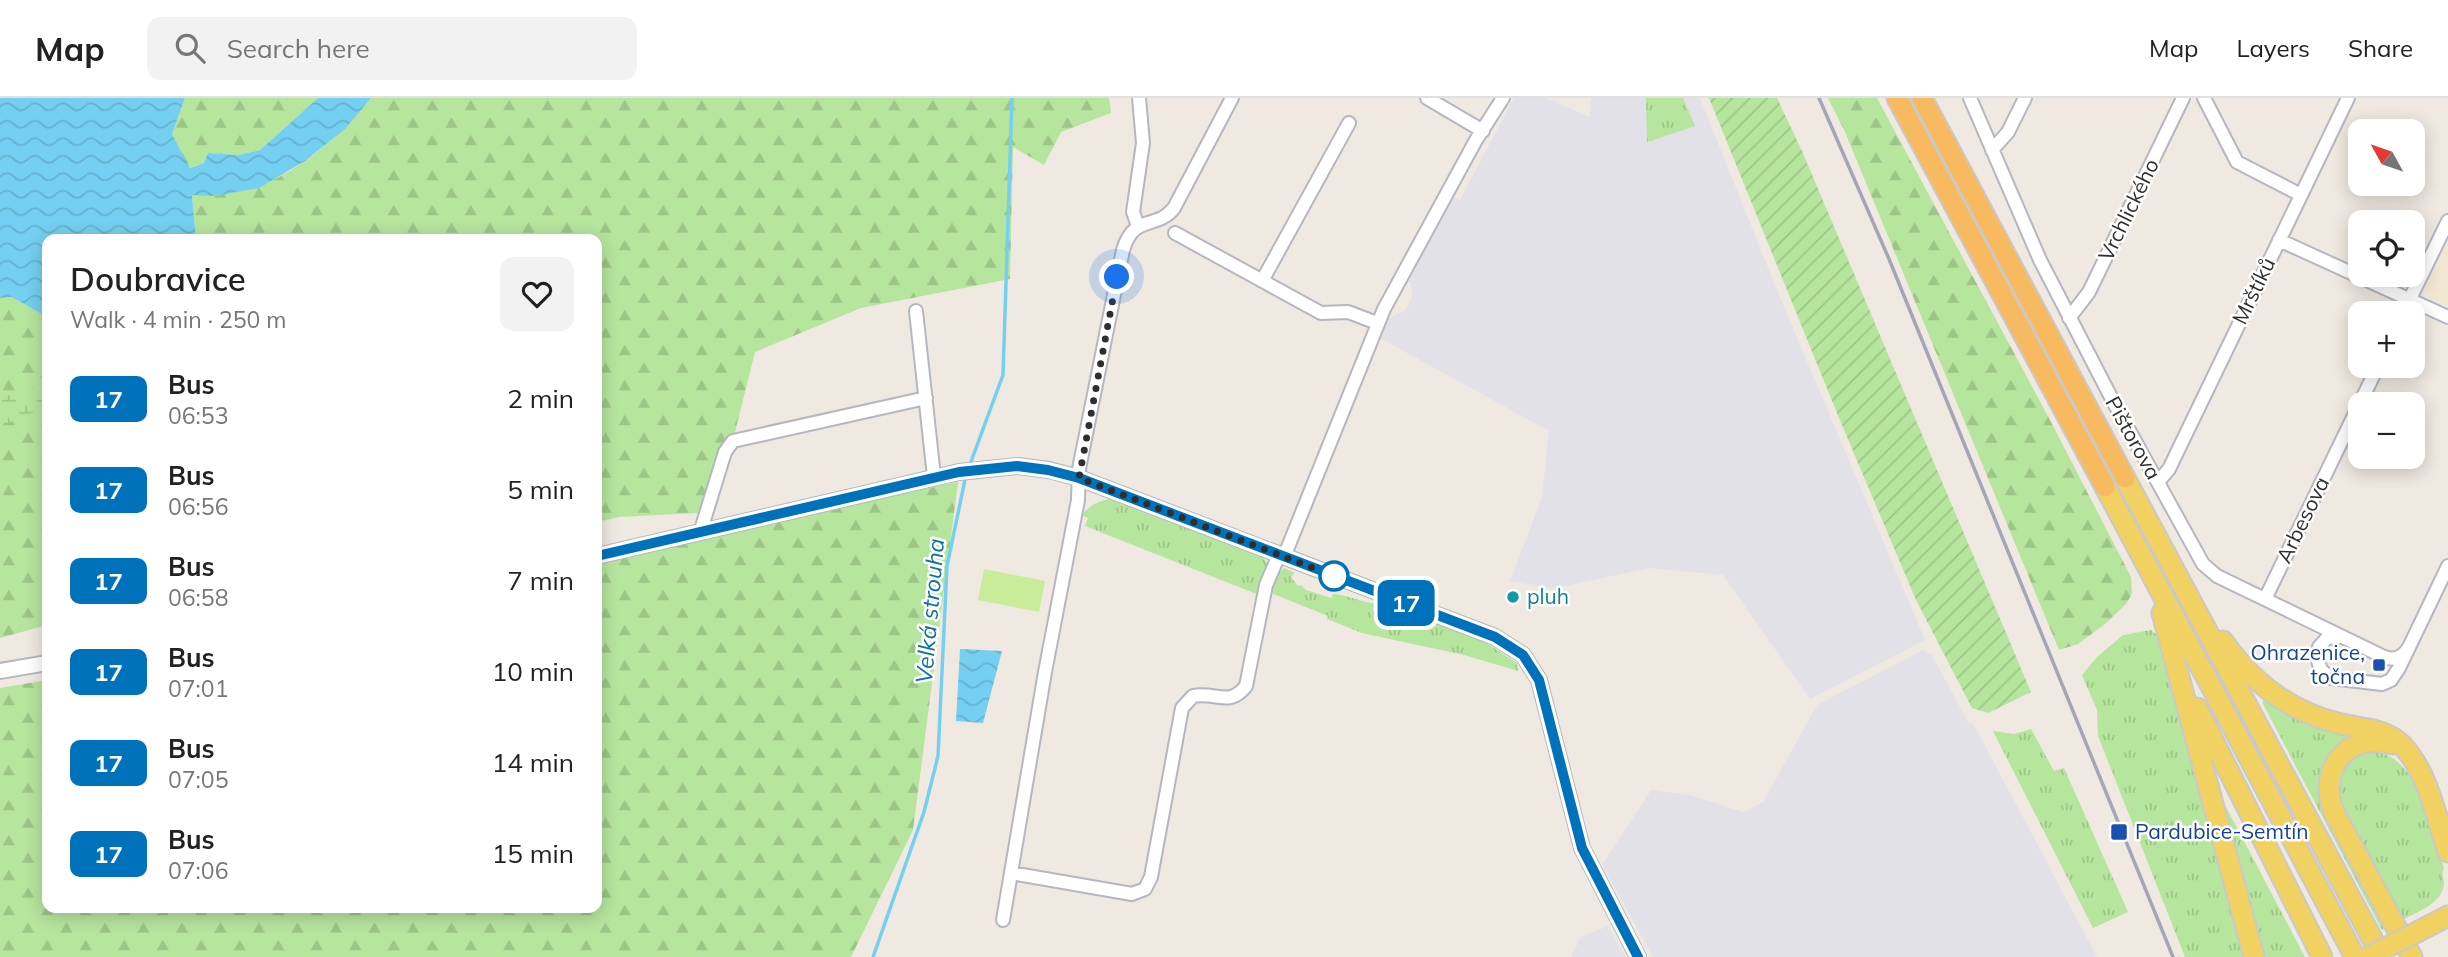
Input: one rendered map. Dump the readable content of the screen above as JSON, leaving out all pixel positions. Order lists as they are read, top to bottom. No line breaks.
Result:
{"streets":{"street":["Vrchlického","Mrštíků","Pištorova","Arbesova"]},"crossings":[["Vrchlického","Pištorova"],["Mrštíků","Pištorova"],["Pištorova","Arbesova"]],"water":["Velká strouha"],"places":{"other":["pluh"],"transit":["Ohrazenice, točna","Pardubice-Semtín"]},"lines":["bus line 17"],"north":"top left","page":{"header":"Map","search":"Search here","nav":["Map","Layers","Share"],"on_map":"17","map_buttons":["+","−"],"heading":["Doubravice","Walk · 4 min · 250 m"],"list":[{"mark":"17","name":"Bus","note":"06:53","value":"2 min"},{"mark":"17","name":"Bus","note":"06:56","value":"5 min"},{"mark":"17","name":"Bus","note":"06:58","value":"7 min"},{"mark":"17","name":"Bus","note":"07:01","value":"10 min"},{"mark":"17","name":"Bus","note":"07:05","value":"14 min"},{"mark":"17","name":"Bus","note":"07:06","value":"15 min"}]}}
